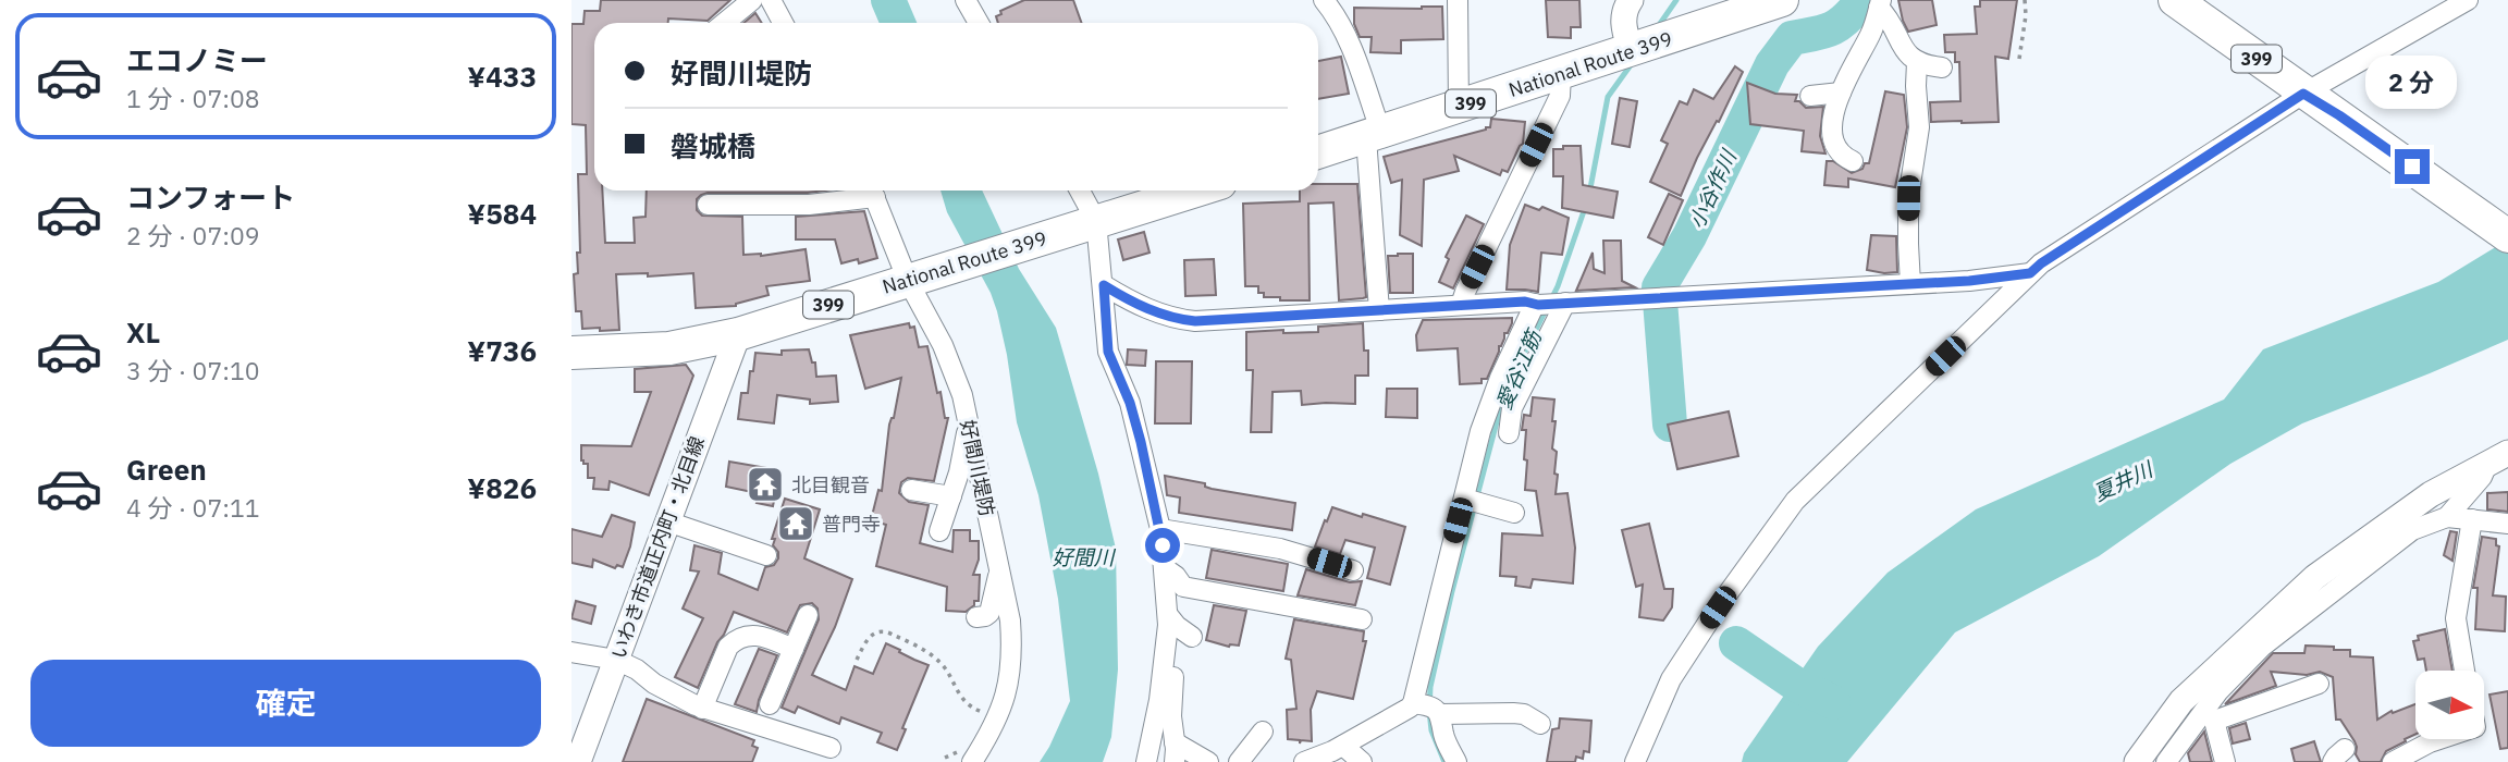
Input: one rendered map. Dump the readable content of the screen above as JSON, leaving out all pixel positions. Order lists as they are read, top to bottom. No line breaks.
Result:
{"streets":{"highway":["399","National Route 399"],"street":["好間川堤防","いわき市道正内町・北目線"]},"crossings":[["National Route 399","好間川堤防"],["National Route 399","いわき市道正内町・北目線"]],"water":["小谷作川","愛谷江筋","夏井川","好間川"],"places":{"temple":["北目観音","普門寺"]},"north":"right","page":{"list":[{"name":"エコノミー","note":"1 分 · 07:08","value":"¥433"},{"name":"コンフォート","note":"2 分 · 07:09","value":"¥584"},{"name":"XL","note":"3 分 · 07:10","value":"¥736"},{"name":"Green","note":"4 分 · 07:11","value":"¥826"}],"banner":["好間川堤防","磐城橋"],"bubble":"2 分","buttons":"確定"}}
